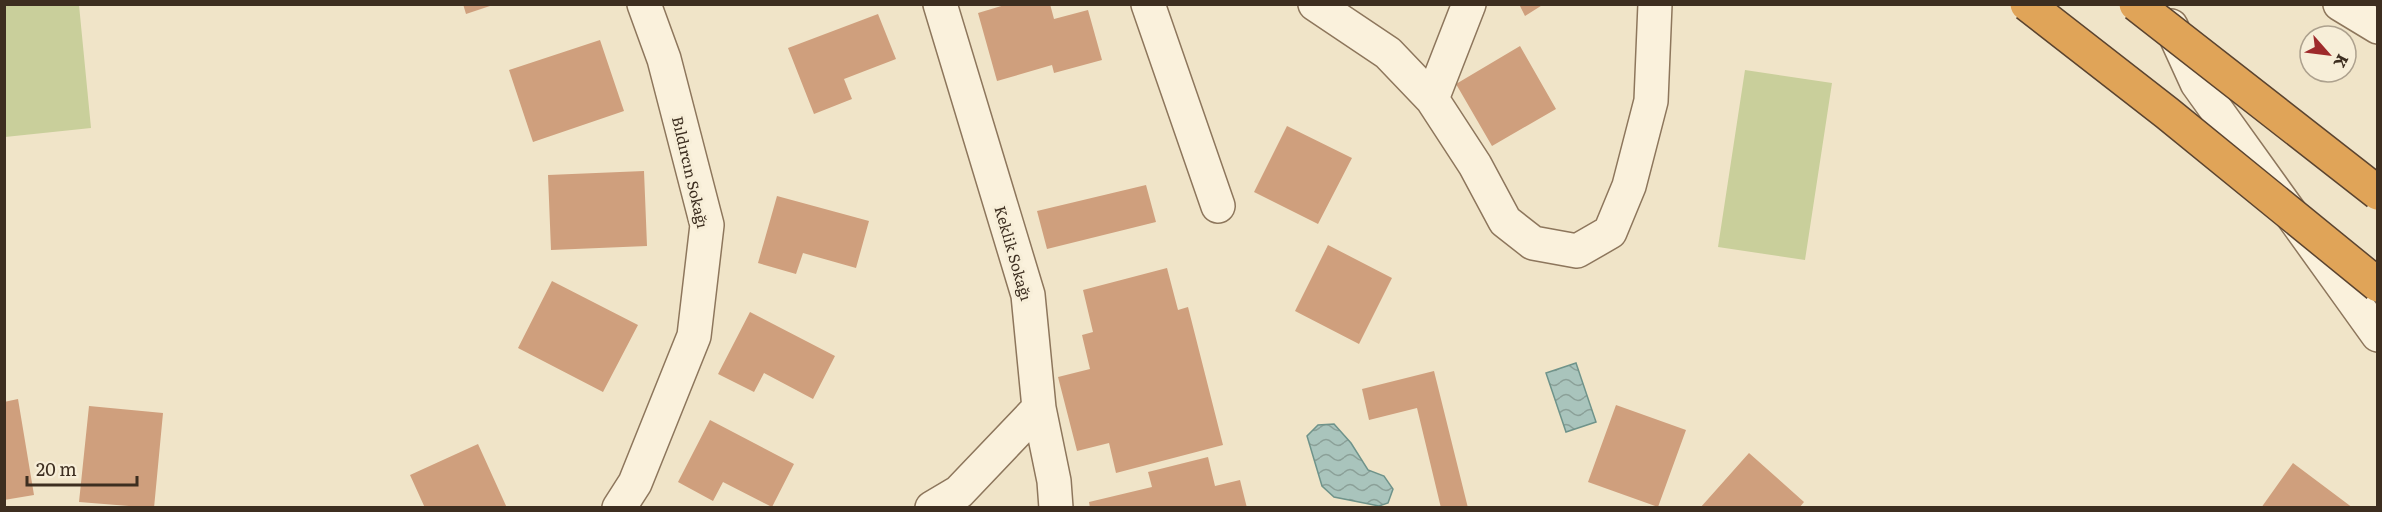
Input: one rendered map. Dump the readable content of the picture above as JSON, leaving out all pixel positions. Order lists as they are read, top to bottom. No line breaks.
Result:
{"streets":{"street":["Bıldırcın Sokağı","Keklik Sokağı"]},"scale_bar":"20 m","north":"bottom right"}
